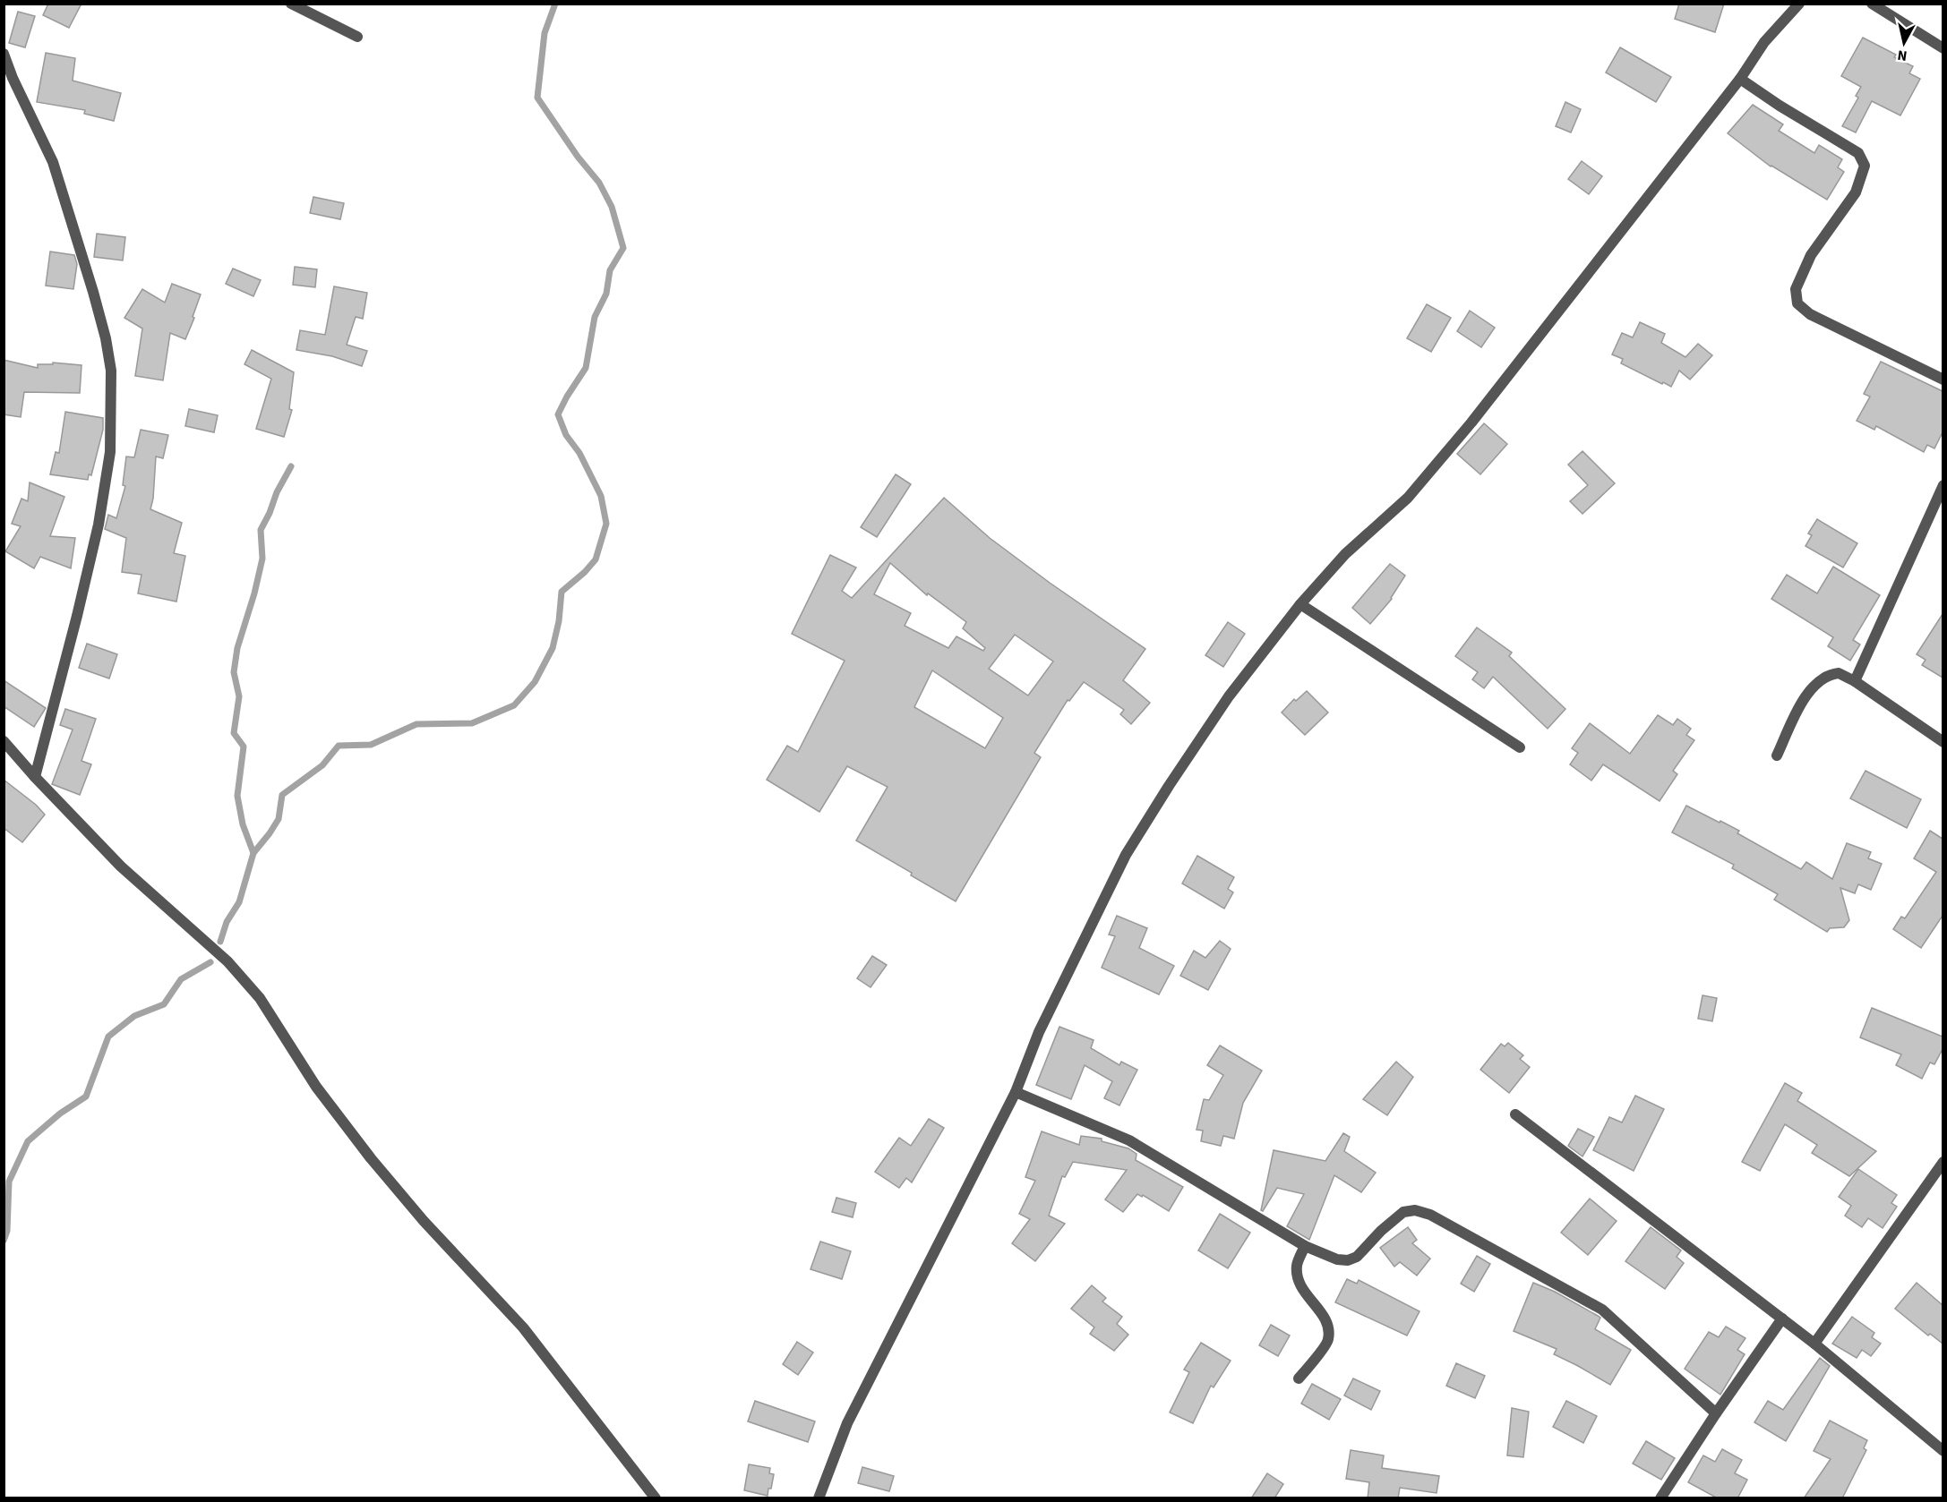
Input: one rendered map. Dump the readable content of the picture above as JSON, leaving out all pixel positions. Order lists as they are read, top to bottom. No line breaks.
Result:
{"north":"bottom"}
